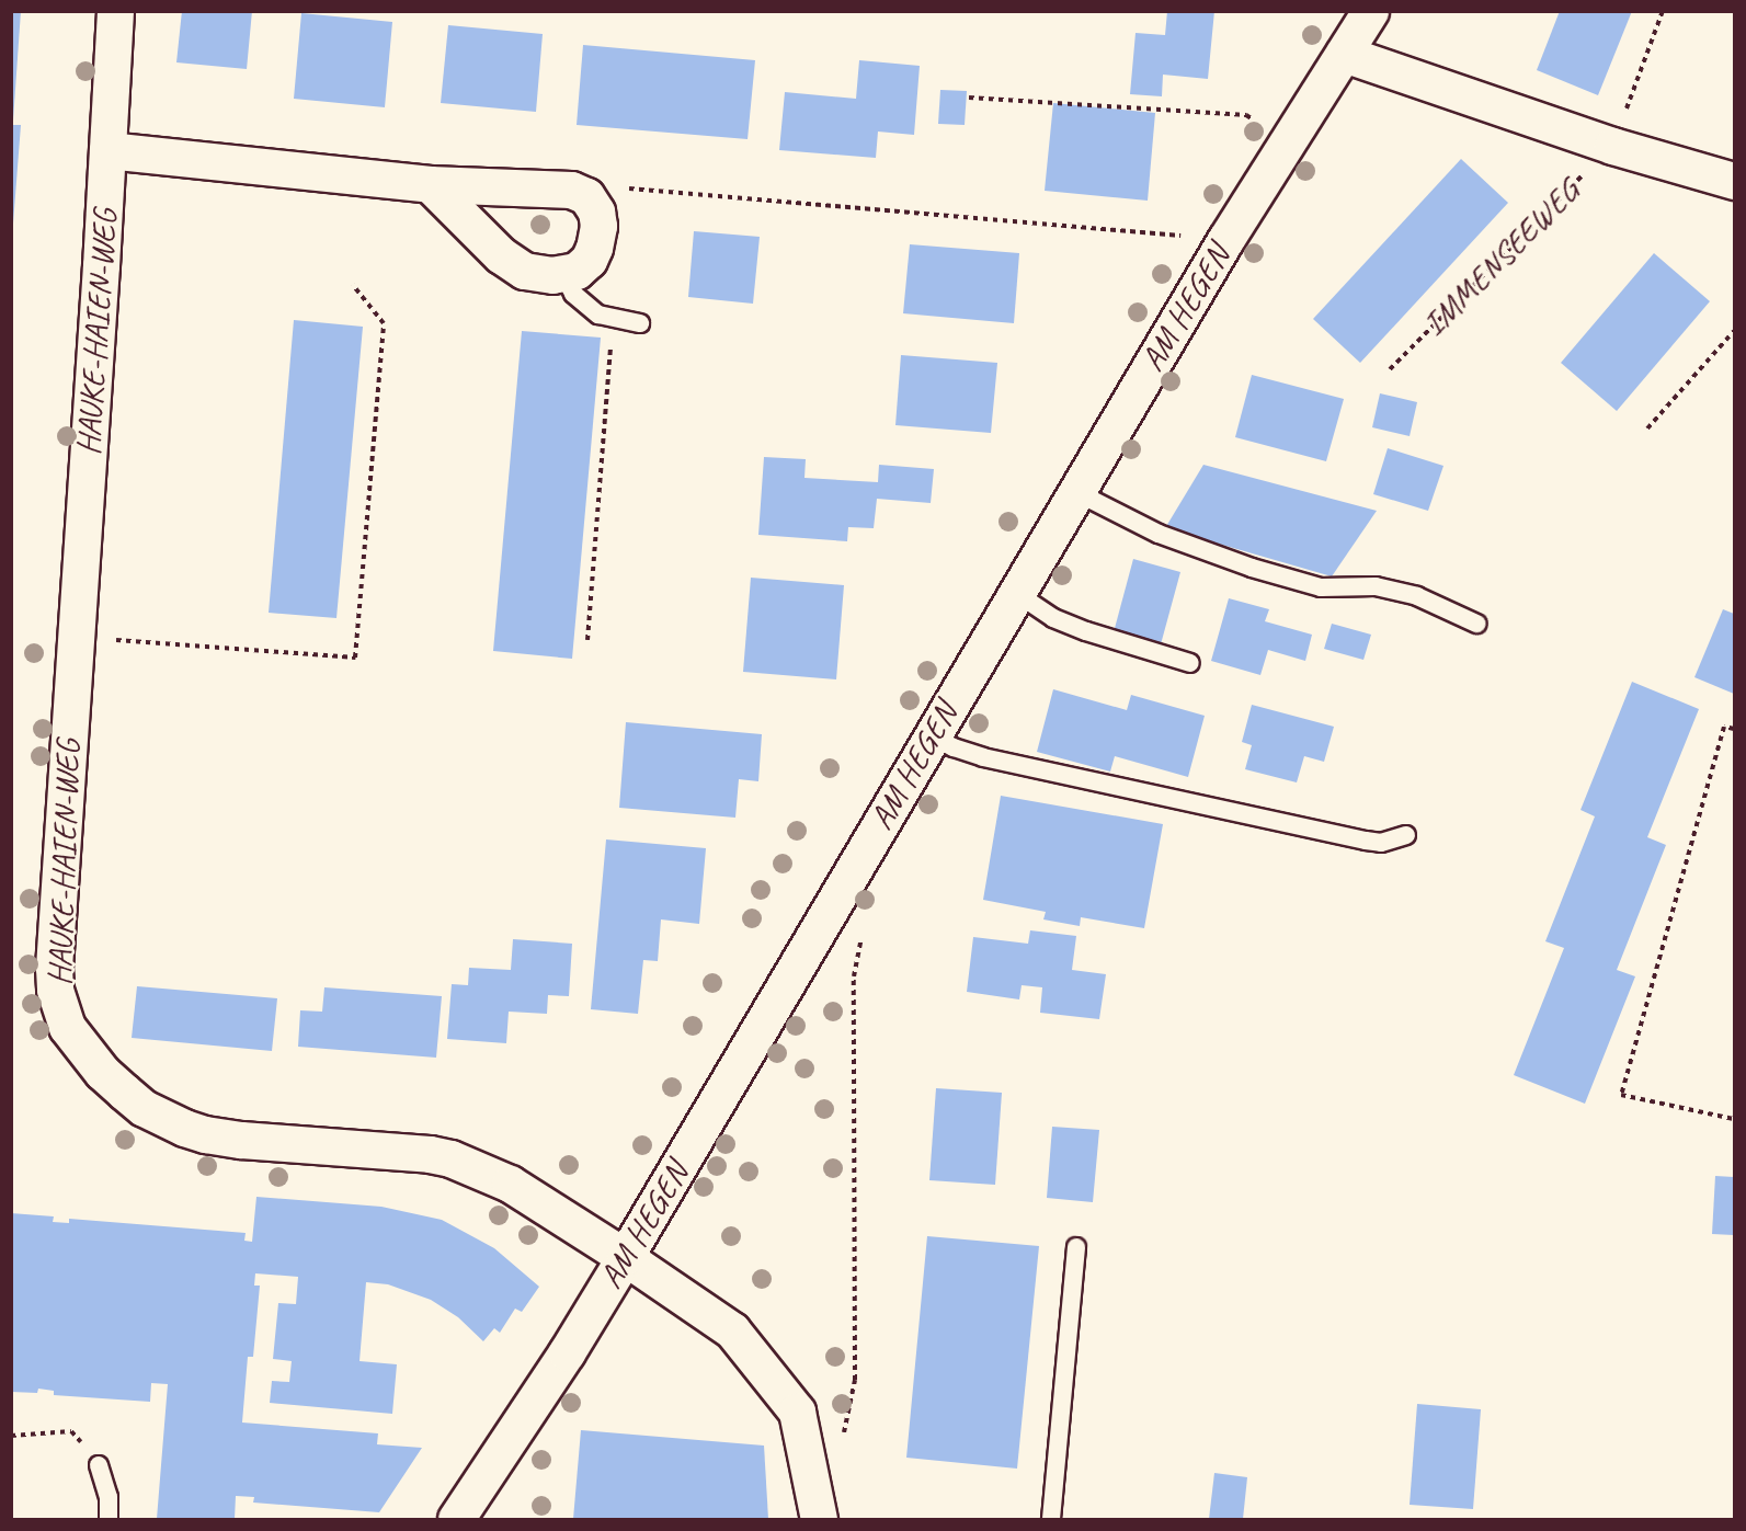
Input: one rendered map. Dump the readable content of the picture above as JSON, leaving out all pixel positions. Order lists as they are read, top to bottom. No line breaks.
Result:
{"streets":{"street":["IMMENSEEWEG","AM HEGEN","HAUKE-HAIEN-WEG"]},"crossings":[["IMMENSEEWEG","AM HEGEN"],["AM HEGEN","HAUKE-HAIEN-WEG"]]}
